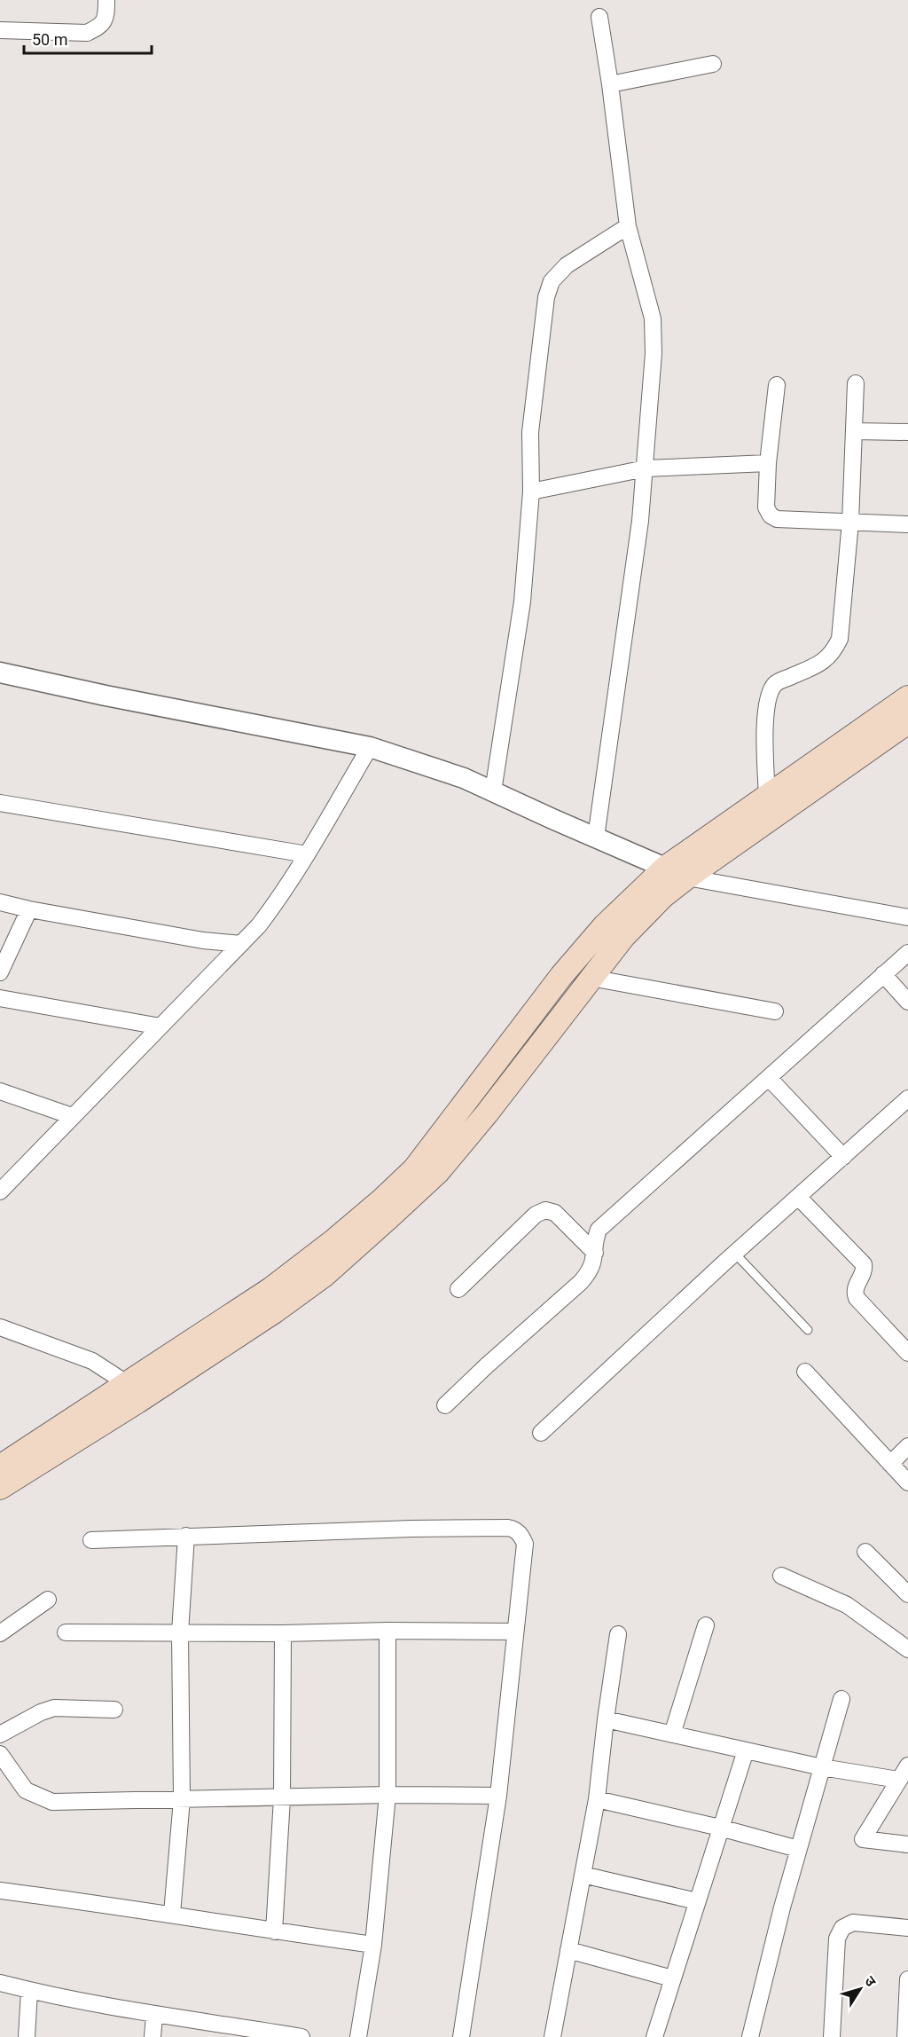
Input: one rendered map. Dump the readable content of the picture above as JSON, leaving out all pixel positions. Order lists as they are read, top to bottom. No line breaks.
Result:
{"scale_bar":"50 m","north":"top right"}
